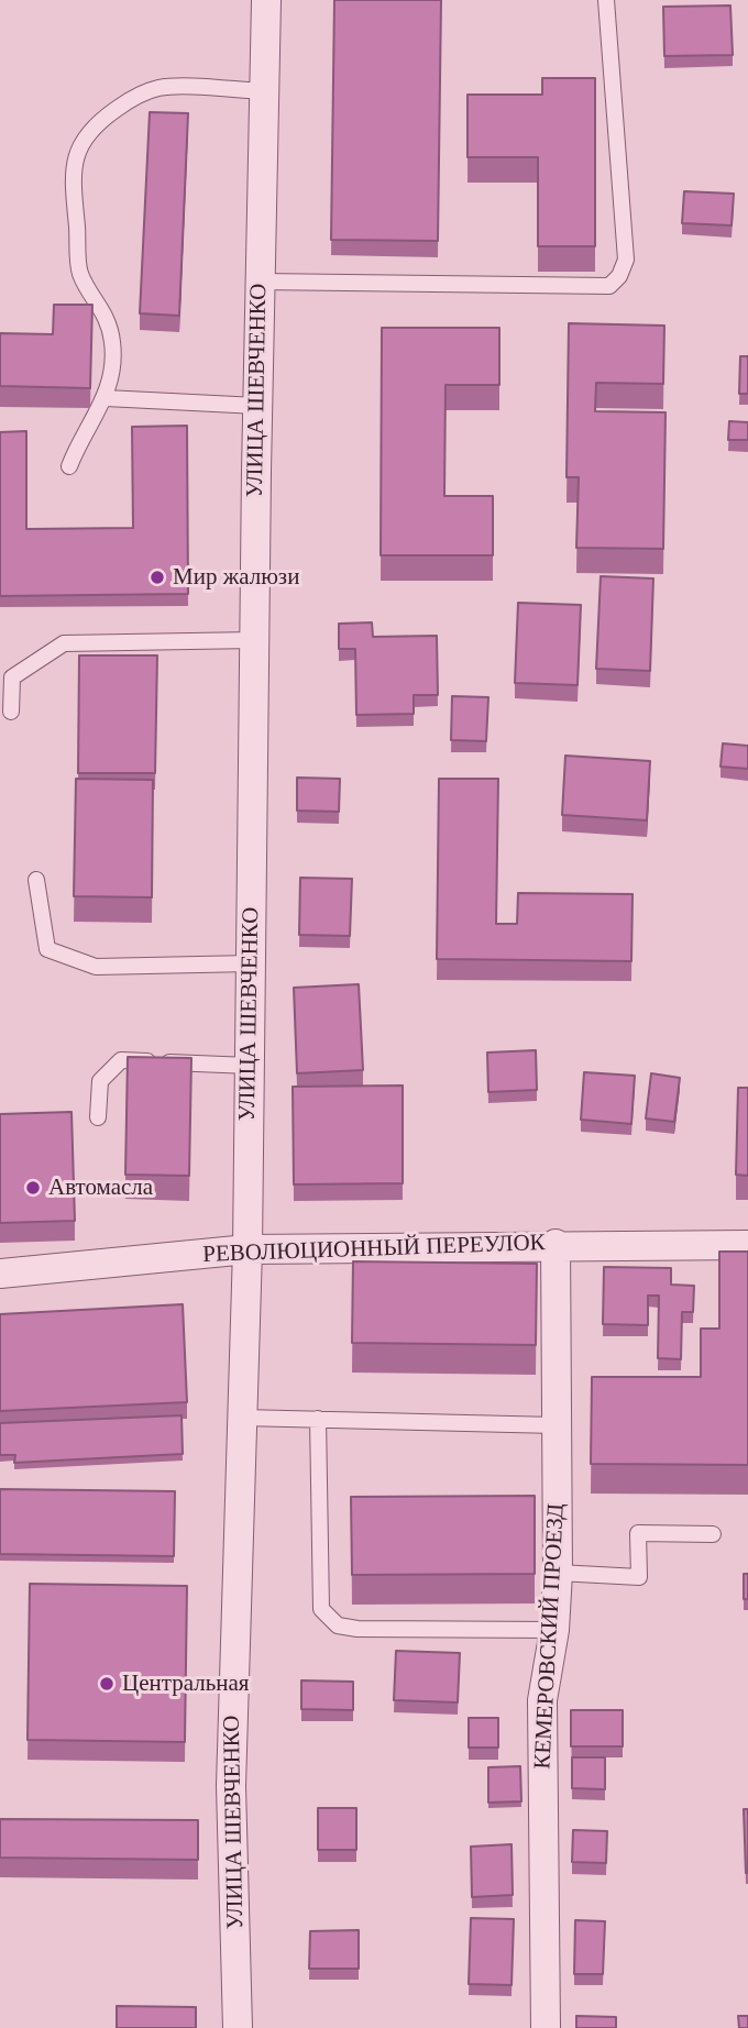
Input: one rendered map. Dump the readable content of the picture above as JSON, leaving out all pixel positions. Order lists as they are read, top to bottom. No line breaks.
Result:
{"streets":{"street":["УЛИЦА ШЕВЧЕНКО","РЕВОЛЮЦИОННЫЙ ПЕРЕУЛОК","КЕМЕРОВСКИЙ ПРОЕЗД"]},"crossings":[["УЛИЦА ШЕВЧЕНКО","РЕВОЛЮЦИОННЫЙ ПЕРЕУЛОК"],["РЕВОЛЮЦИОННЫЙ ПЕРЕУЛОК","КЕМЕРОВСКИЙ ПРОЕЗД"]],"places":["Мир жалюзи","Автомасла","Центральная"]}
